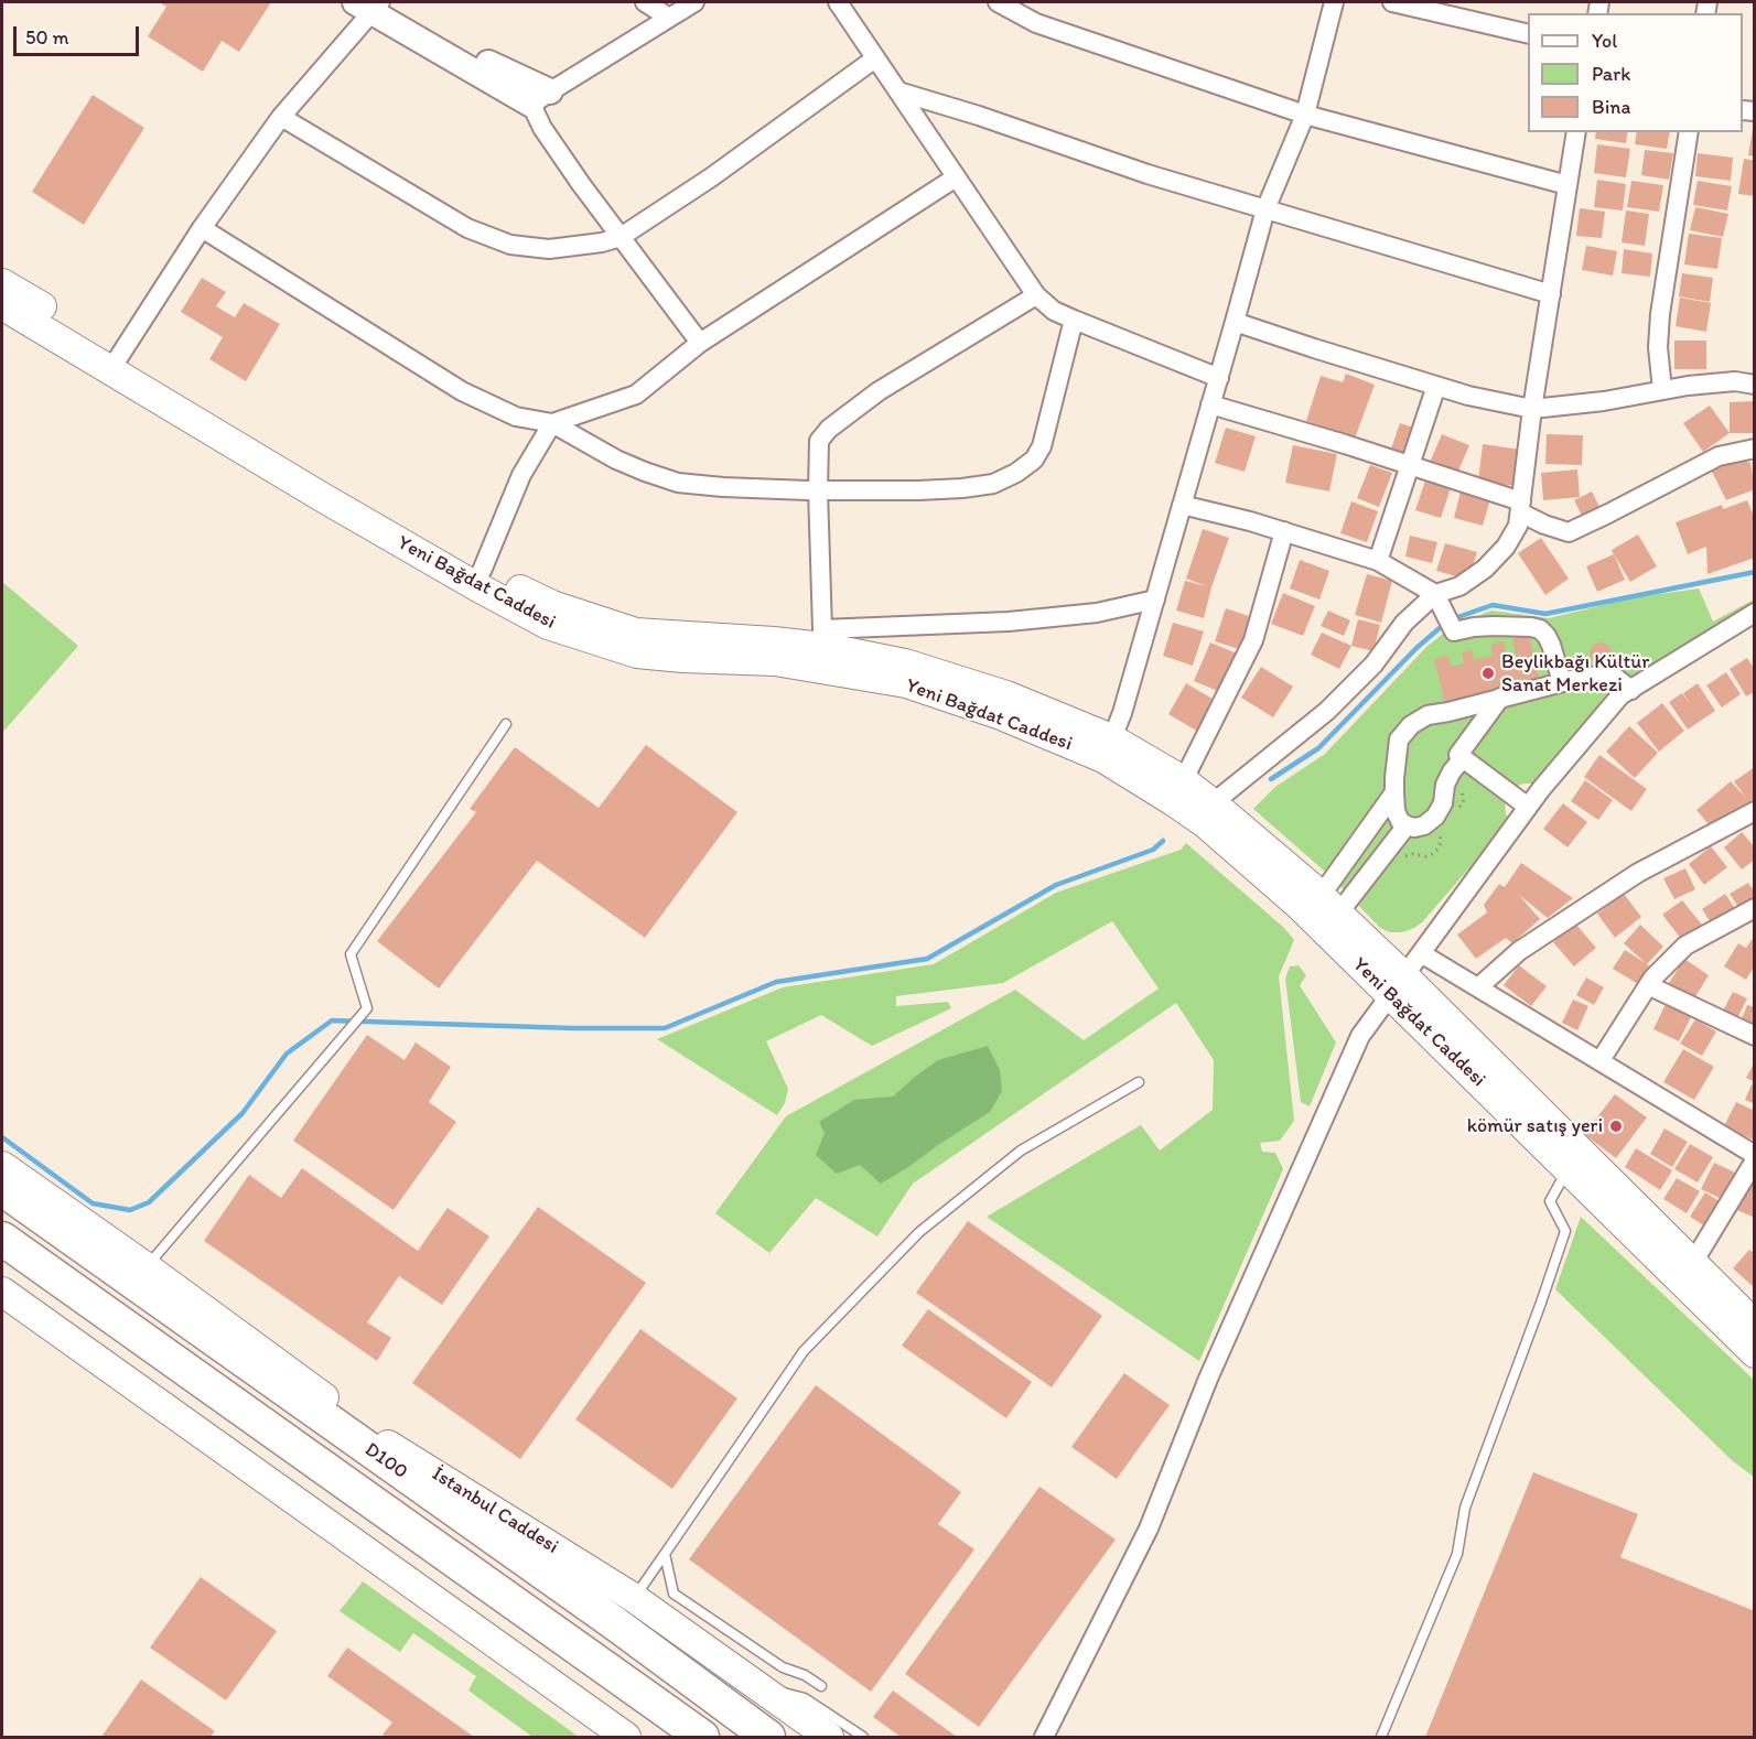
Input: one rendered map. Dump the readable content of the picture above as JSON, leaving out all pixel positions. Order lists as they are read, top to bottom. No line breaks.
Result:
{"streets":{"highway":["D100"],"main road":["Yeni Bağdat Caddesi","İstanbul Caddesi"]},"places":["Beylikbağı Kültür Sanat Merkezi","kömür satış yeri"],"legend":["Yol","Park","Bina"],"scale_bar":"50 m"}
